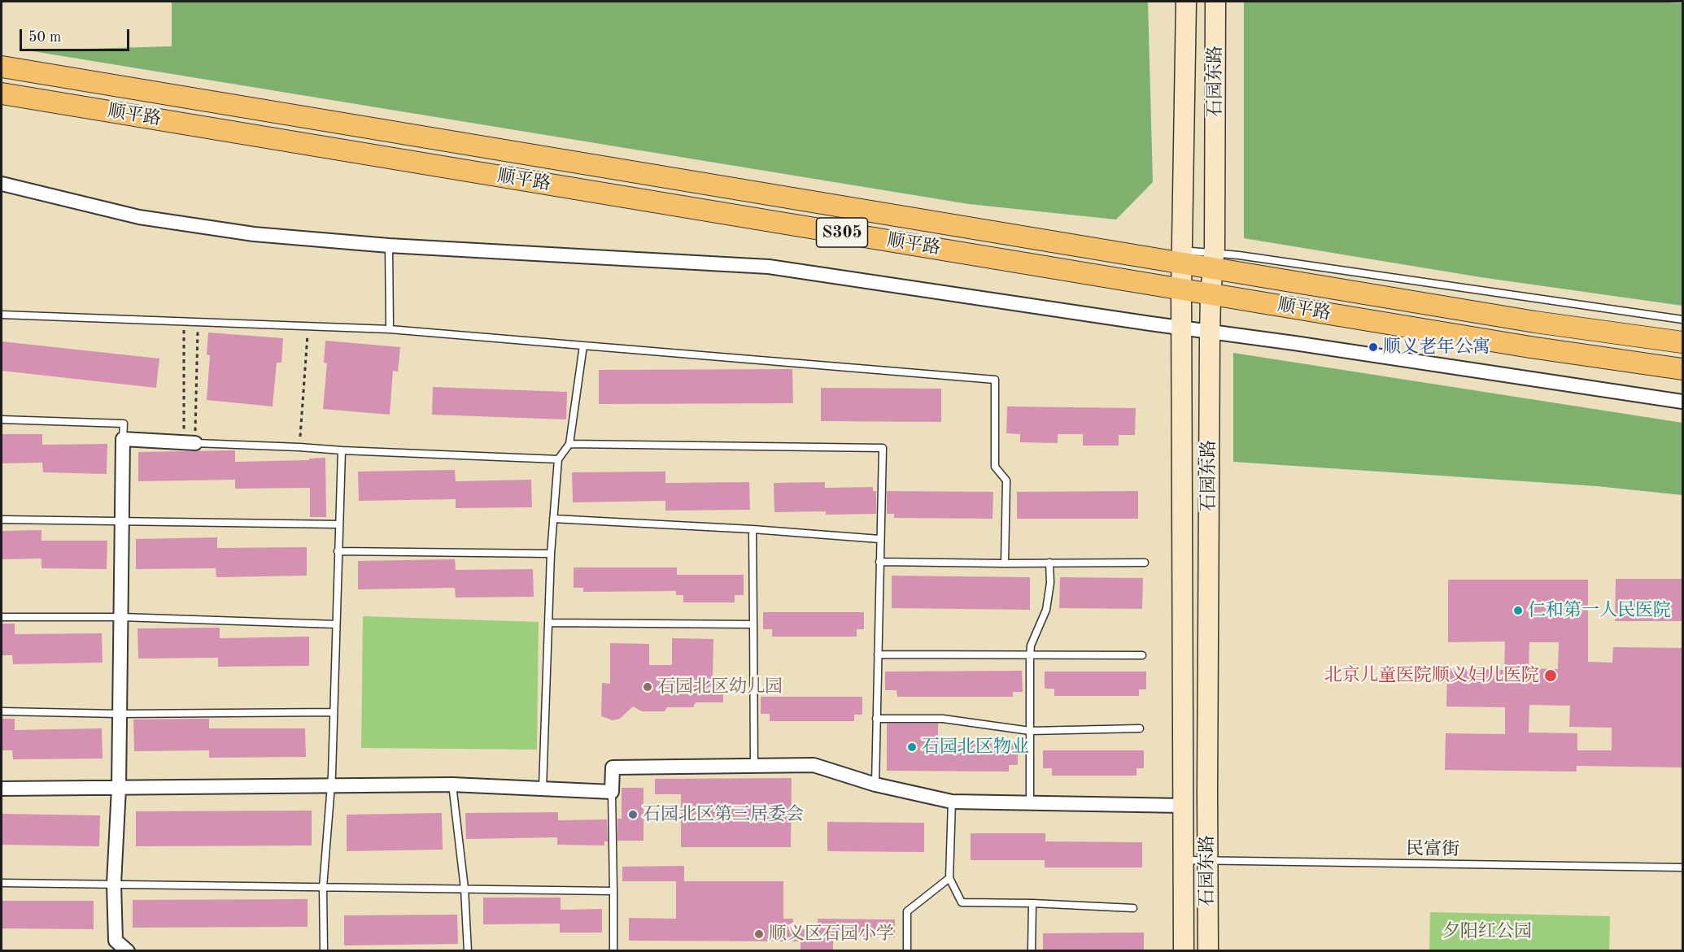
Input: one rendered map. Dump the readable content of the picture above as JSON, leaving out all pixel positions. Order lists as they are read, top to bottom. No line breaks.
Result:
{"streets":{"main road":["石园东路","顺平路","S305"],"lane":["民富街"]},"crossings":[["石园东路","顺平路"],["石园东路","民富街"]],"parks":["夕阳红公园"],"places":["顺义老年公寓","仁和第一人民医院","北京儿童医院顺义妇儿医院","石园北区幼儿园","石园北区物业","石园北区第三居委会","顺义区石园小学"],"scale_bar":"50 m"}
